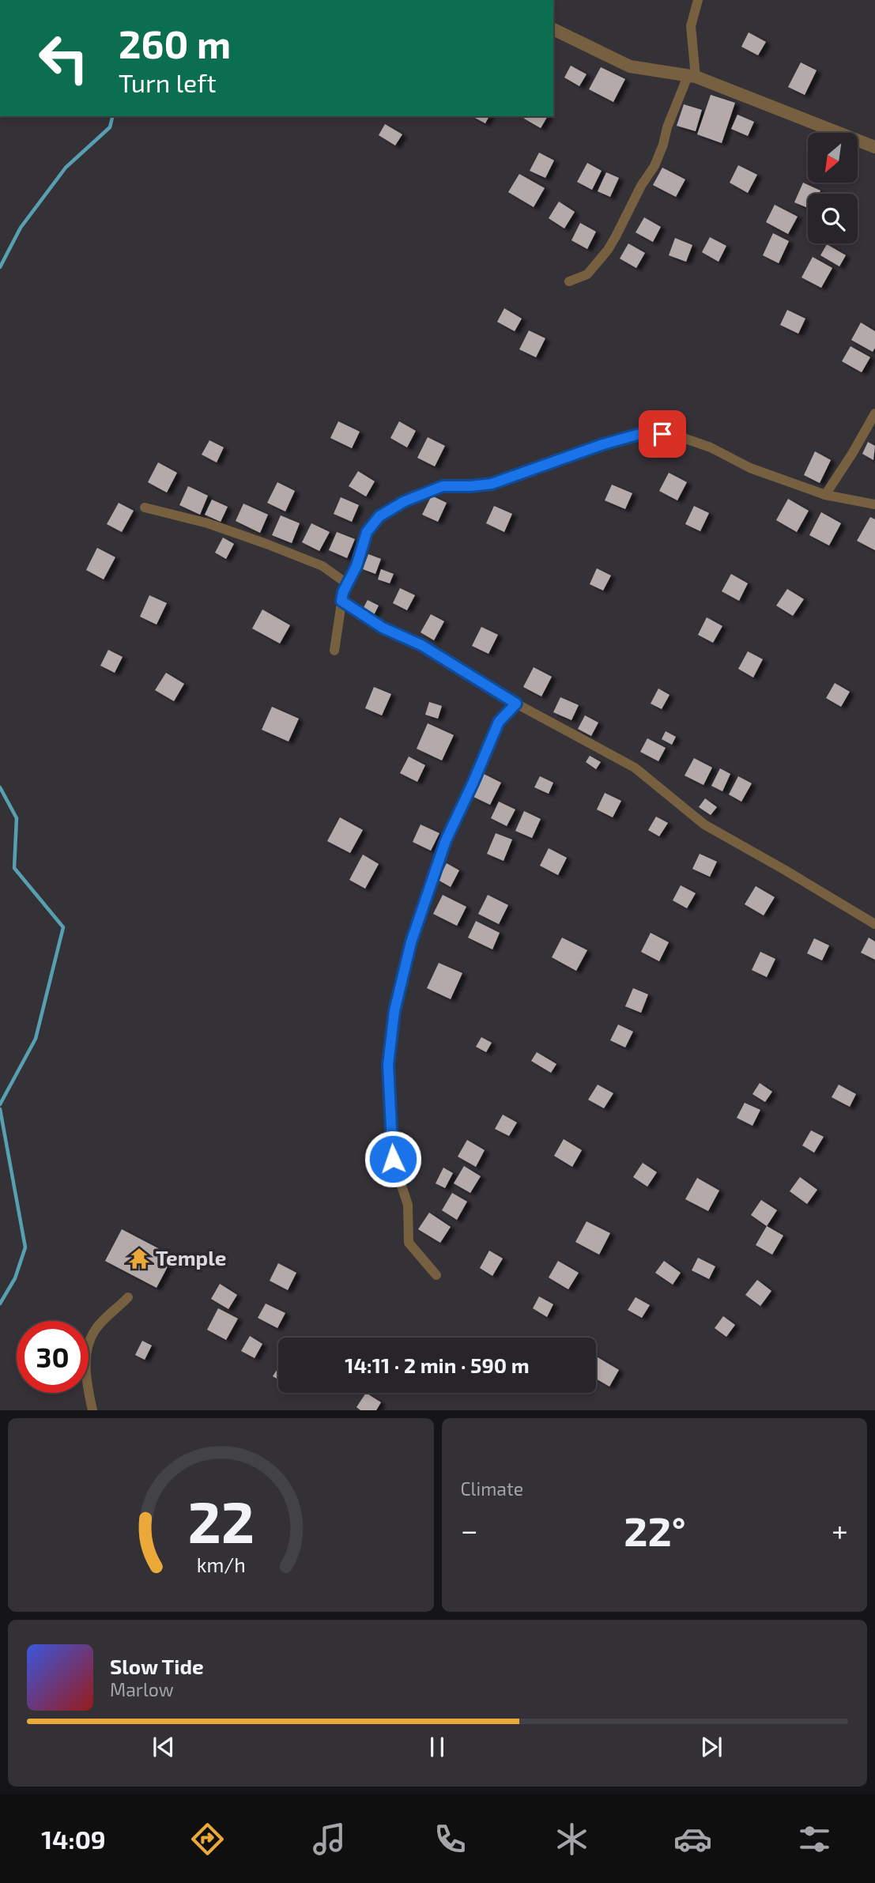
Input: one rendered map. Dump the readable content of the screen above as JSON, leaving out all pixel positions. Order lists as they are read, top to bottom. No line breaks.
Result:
{"places":{"temple":["Temple"]},"north":"bottom left","page":{"turn":["260 m","Turn left"],"limit":"30","trip":"14:11 · 2 min · 590 m","tile":"Climate","heat":["−","22°","+"],"song":["Slow Tide","Marlow"],"tabs":"14:09","gauge":["22","km/h"]}}
